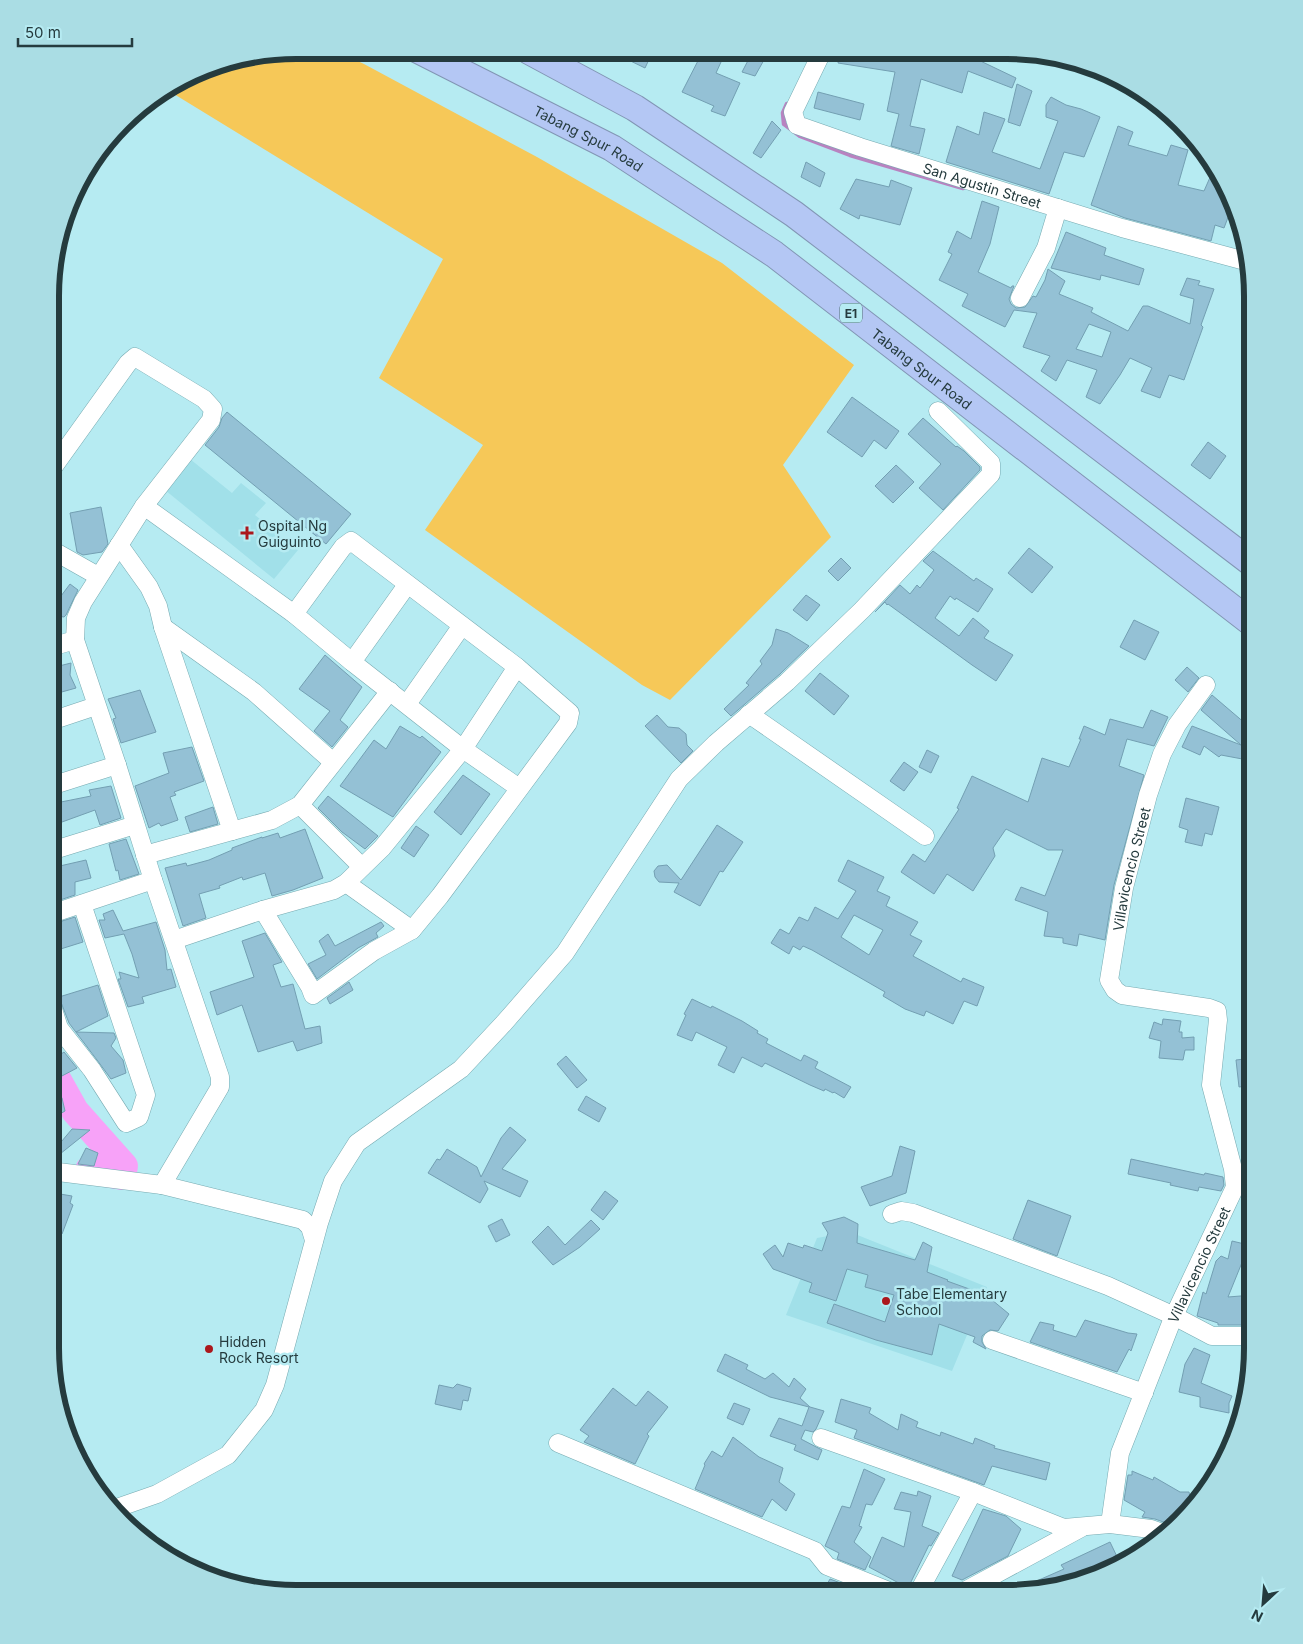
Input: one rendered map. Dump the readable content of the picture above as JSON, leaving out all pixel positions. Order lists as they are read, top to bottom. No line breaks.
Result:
{"streets":{"highway":["Tabang Spur Road","E1"],"street":["San Agustin Street","Villavicencio Street"]},"places":{"health":["Ospital Ng Guiguinto"],"other":["Tabe Elementary School","Hidden Rock Resort"]},"scale_bar":"50 m","north":"bottom left"}
